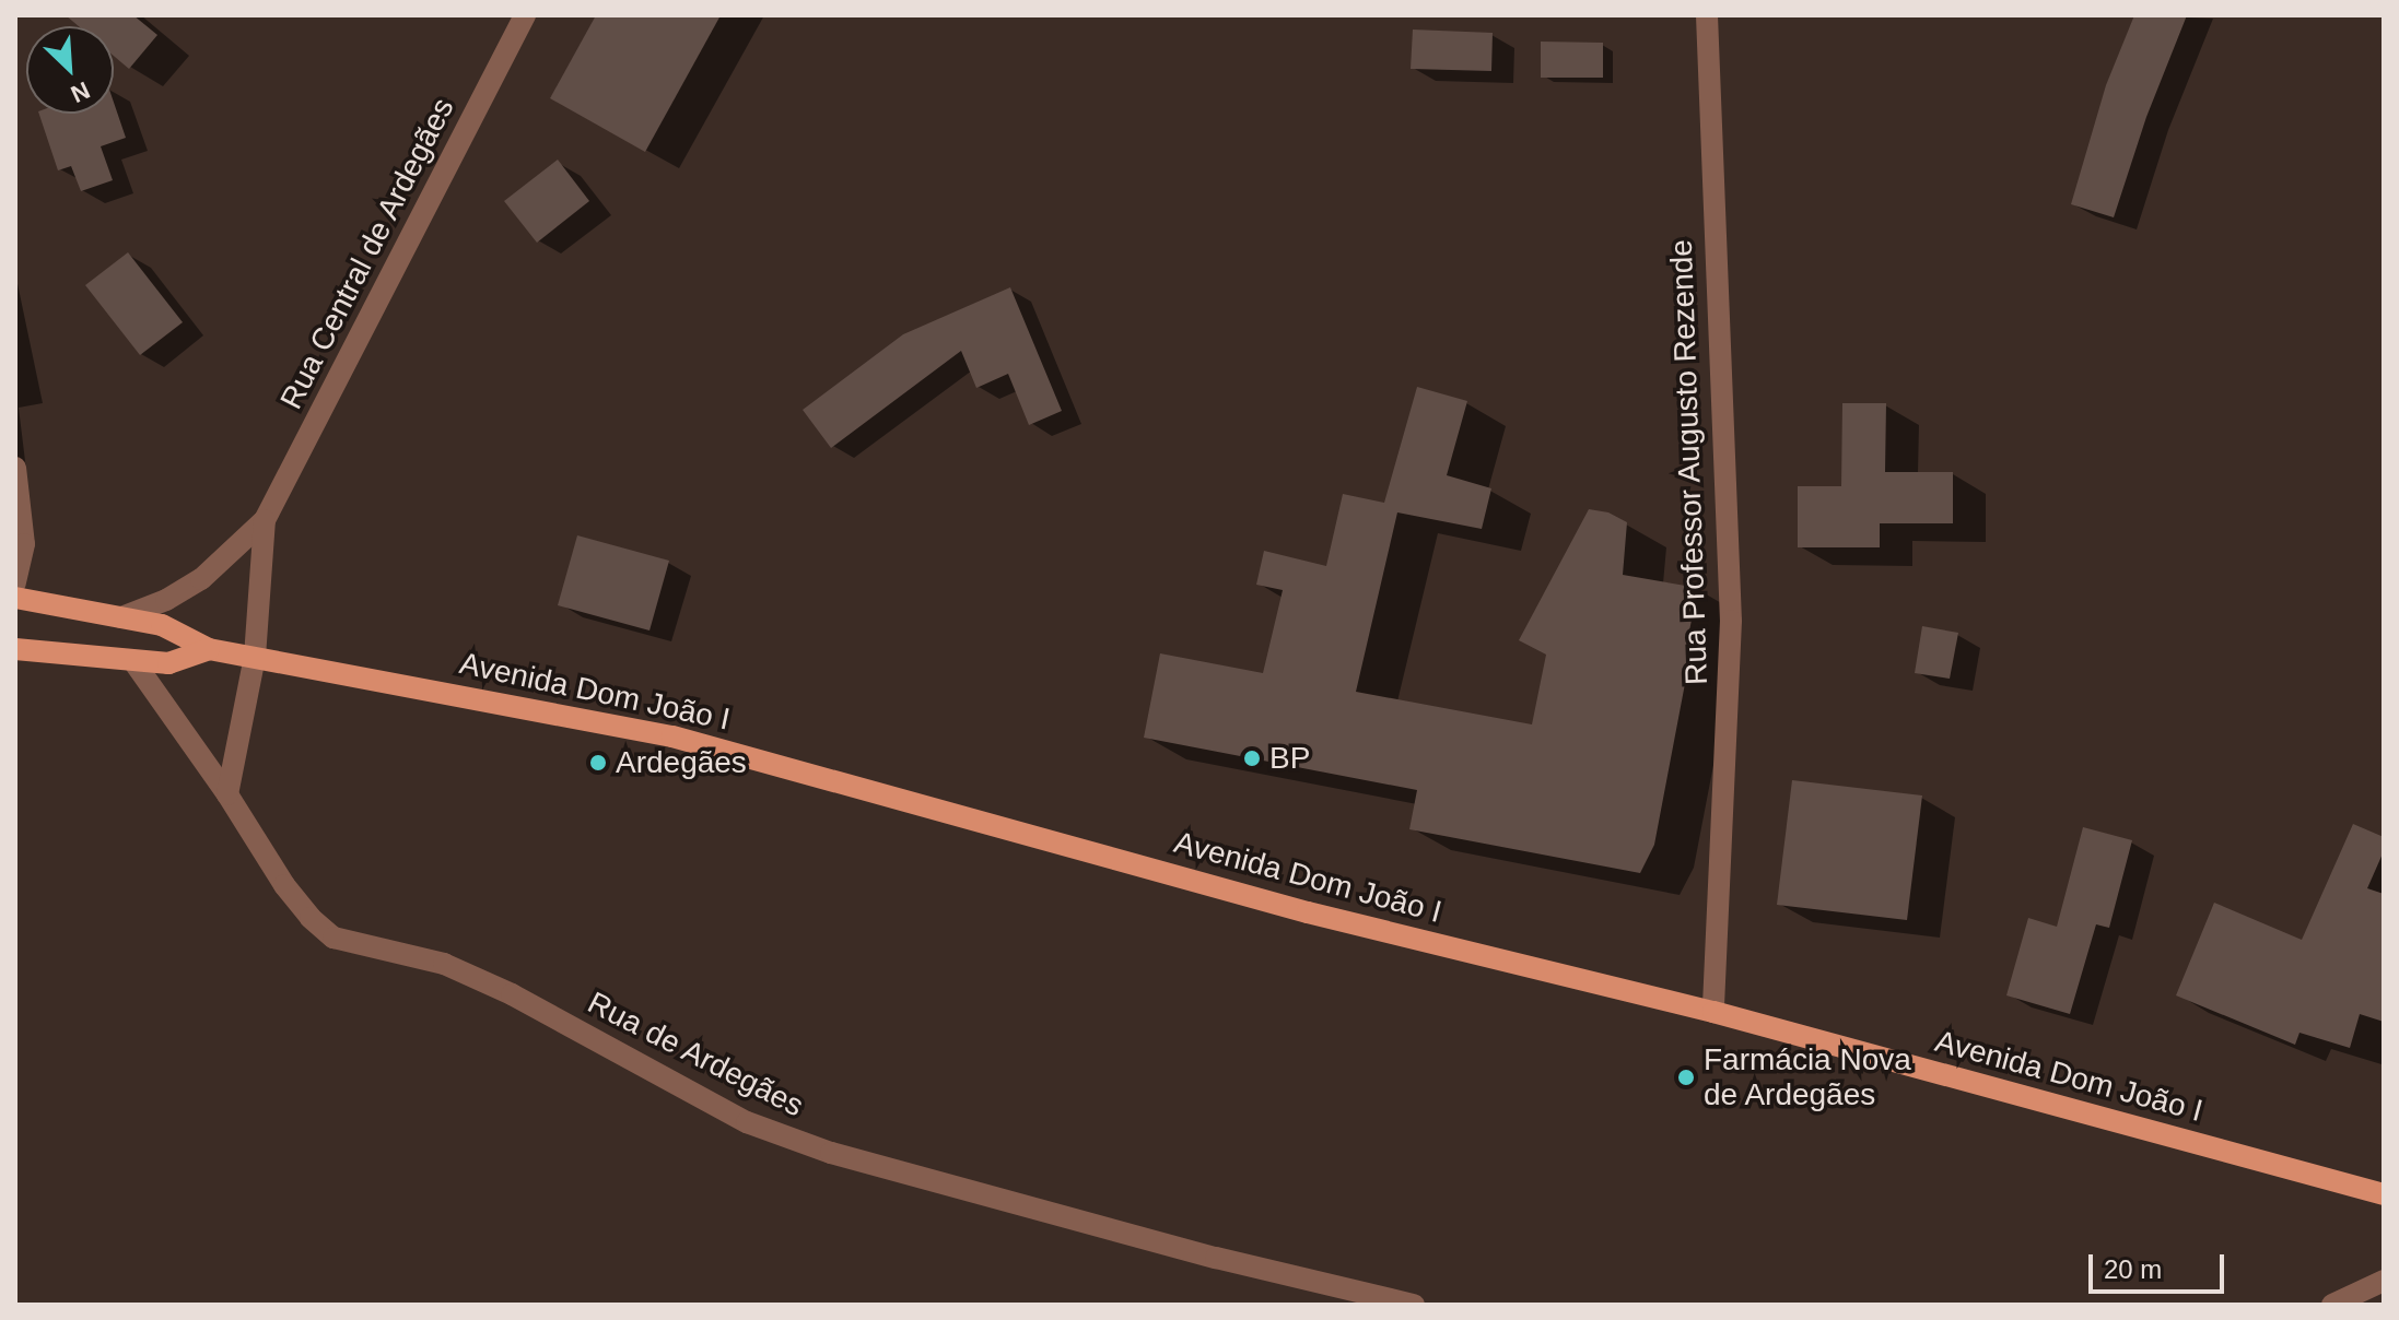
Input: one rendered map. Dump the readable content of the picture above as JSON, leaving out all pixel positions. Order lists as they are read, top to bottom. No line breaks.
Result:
{"streets":{"main road":["Avenida Dom João I"],"street":["Rua Central de Ardegães","Rua Professor Augusto Rezende","Rua de Ardegães"]},"crossings":[["Rua Central de Ardegães","Avenida Dom João I"],["Rua Professor Augusto Rezende","Avenida Dom João I"],["Avenida Dom João I","Rua de Ardegães"]],"places":["BP","Ardegães","Farmácia Nova de Ardegães"],"scale_bar":"20 m","north":"bottom right"}
